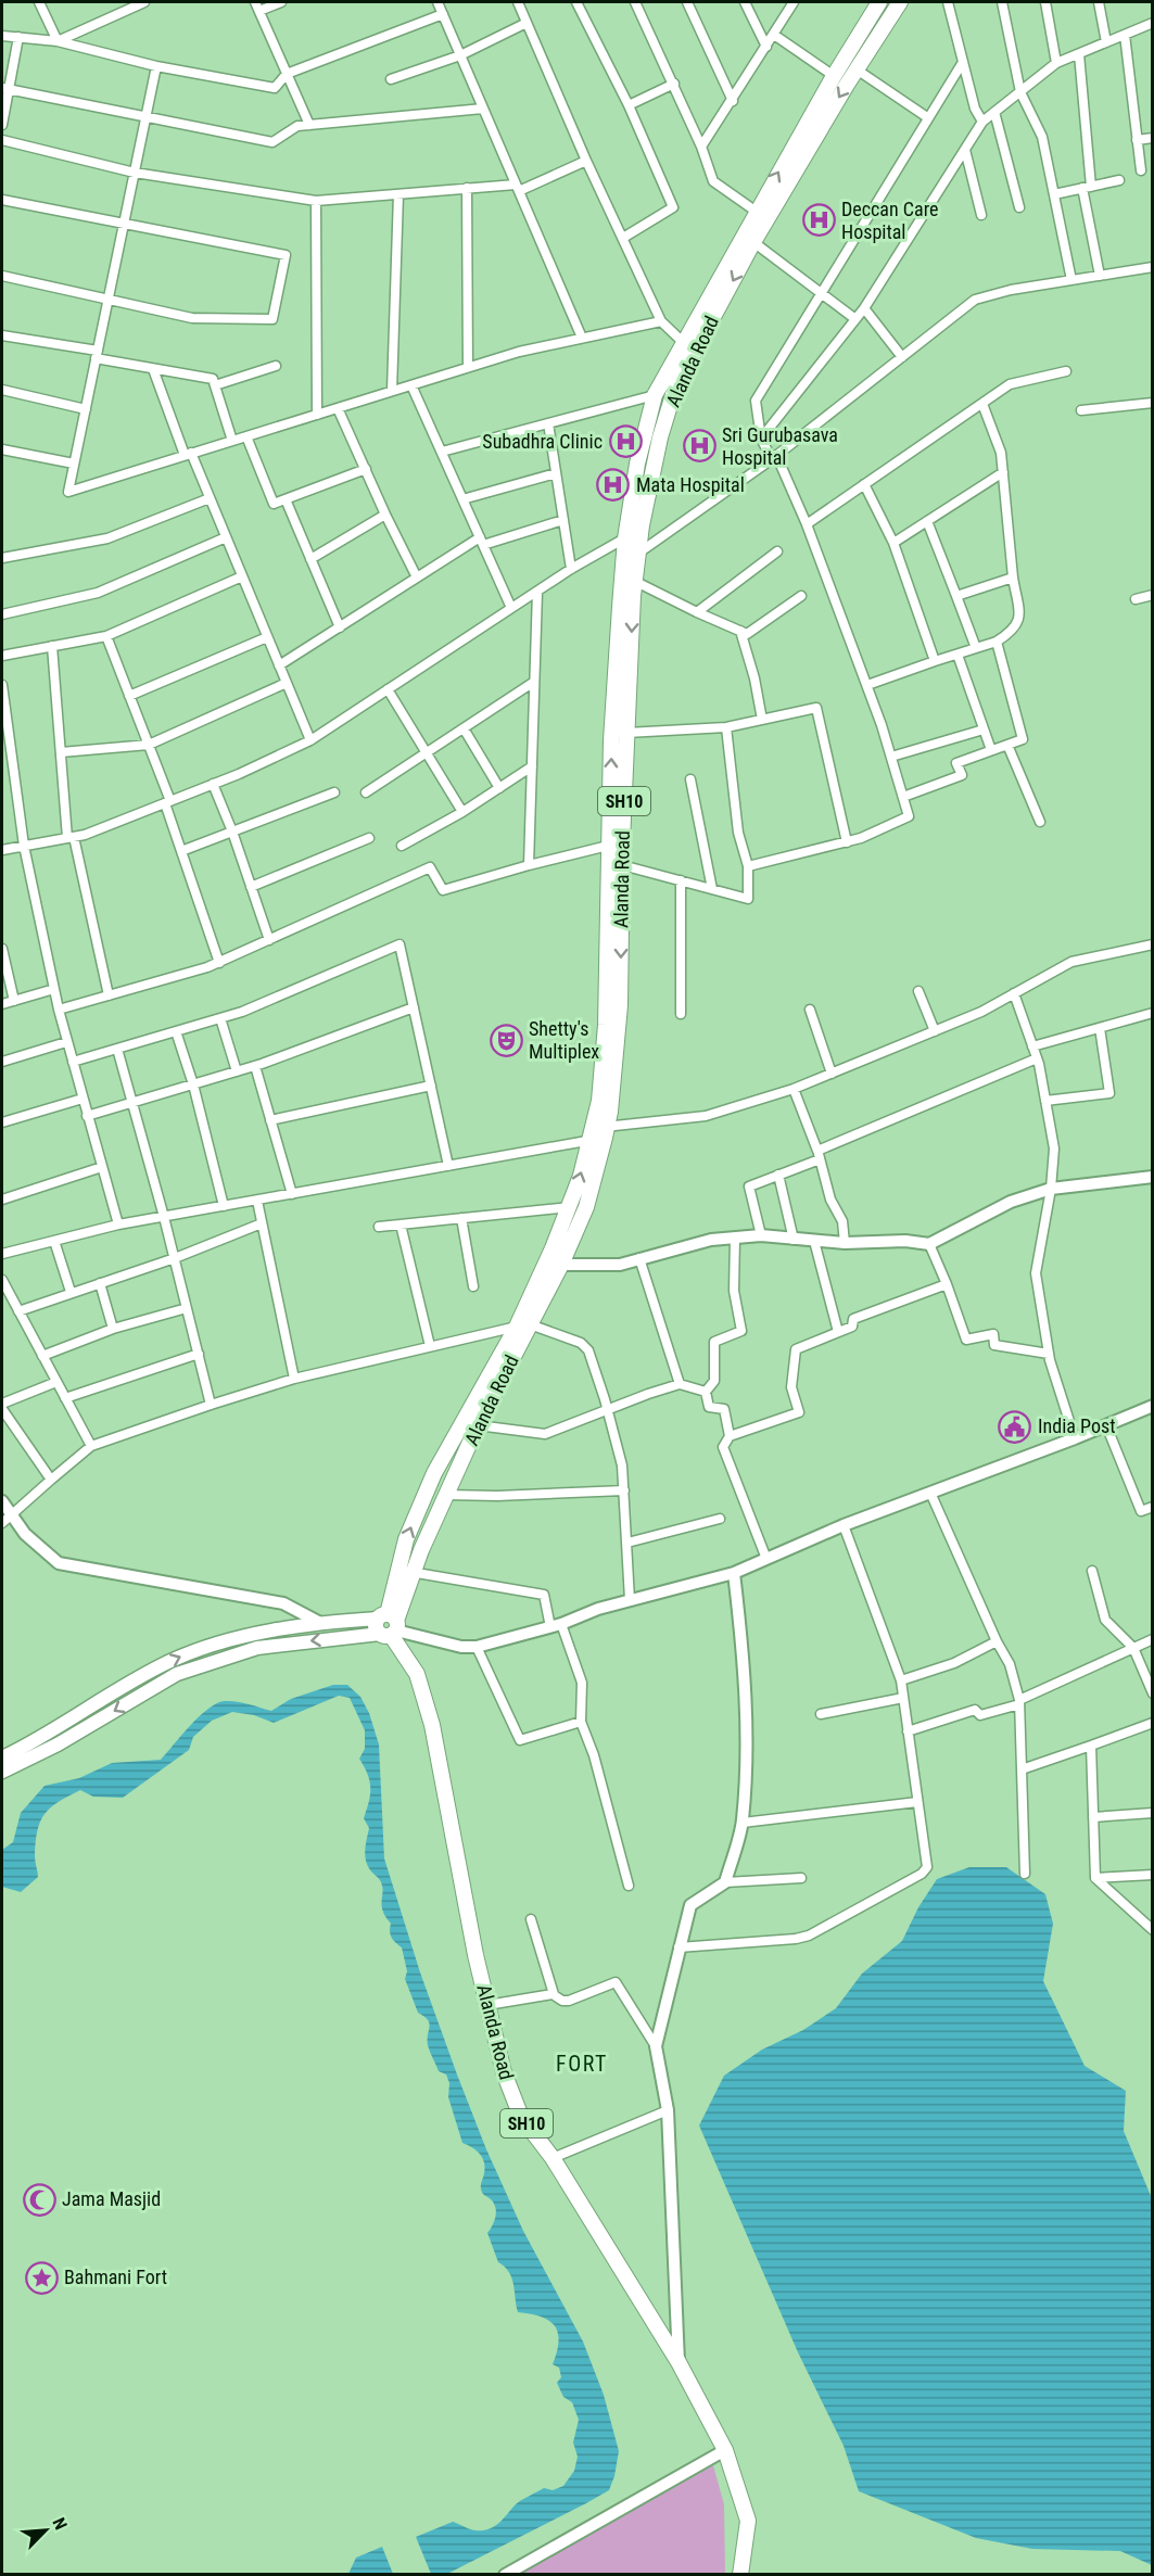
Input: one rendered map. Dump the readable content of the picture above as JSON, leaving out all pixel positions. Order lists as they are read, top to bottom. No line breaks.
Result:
{"streets":{"main road":["Alanda Road","SH10"]},"districts":["FORT"],"places":{"hospital":["Deccan Care Hospital","Subadhra Clinic","Sri Gurubasava Hospital","Mata Hospital"],"theatre":["Shetty's Multiplex"],"public building":["India Post"],"mosque":["Jama Masjid"],"place":["Bahmani Fort"]},"north":"top right"}
